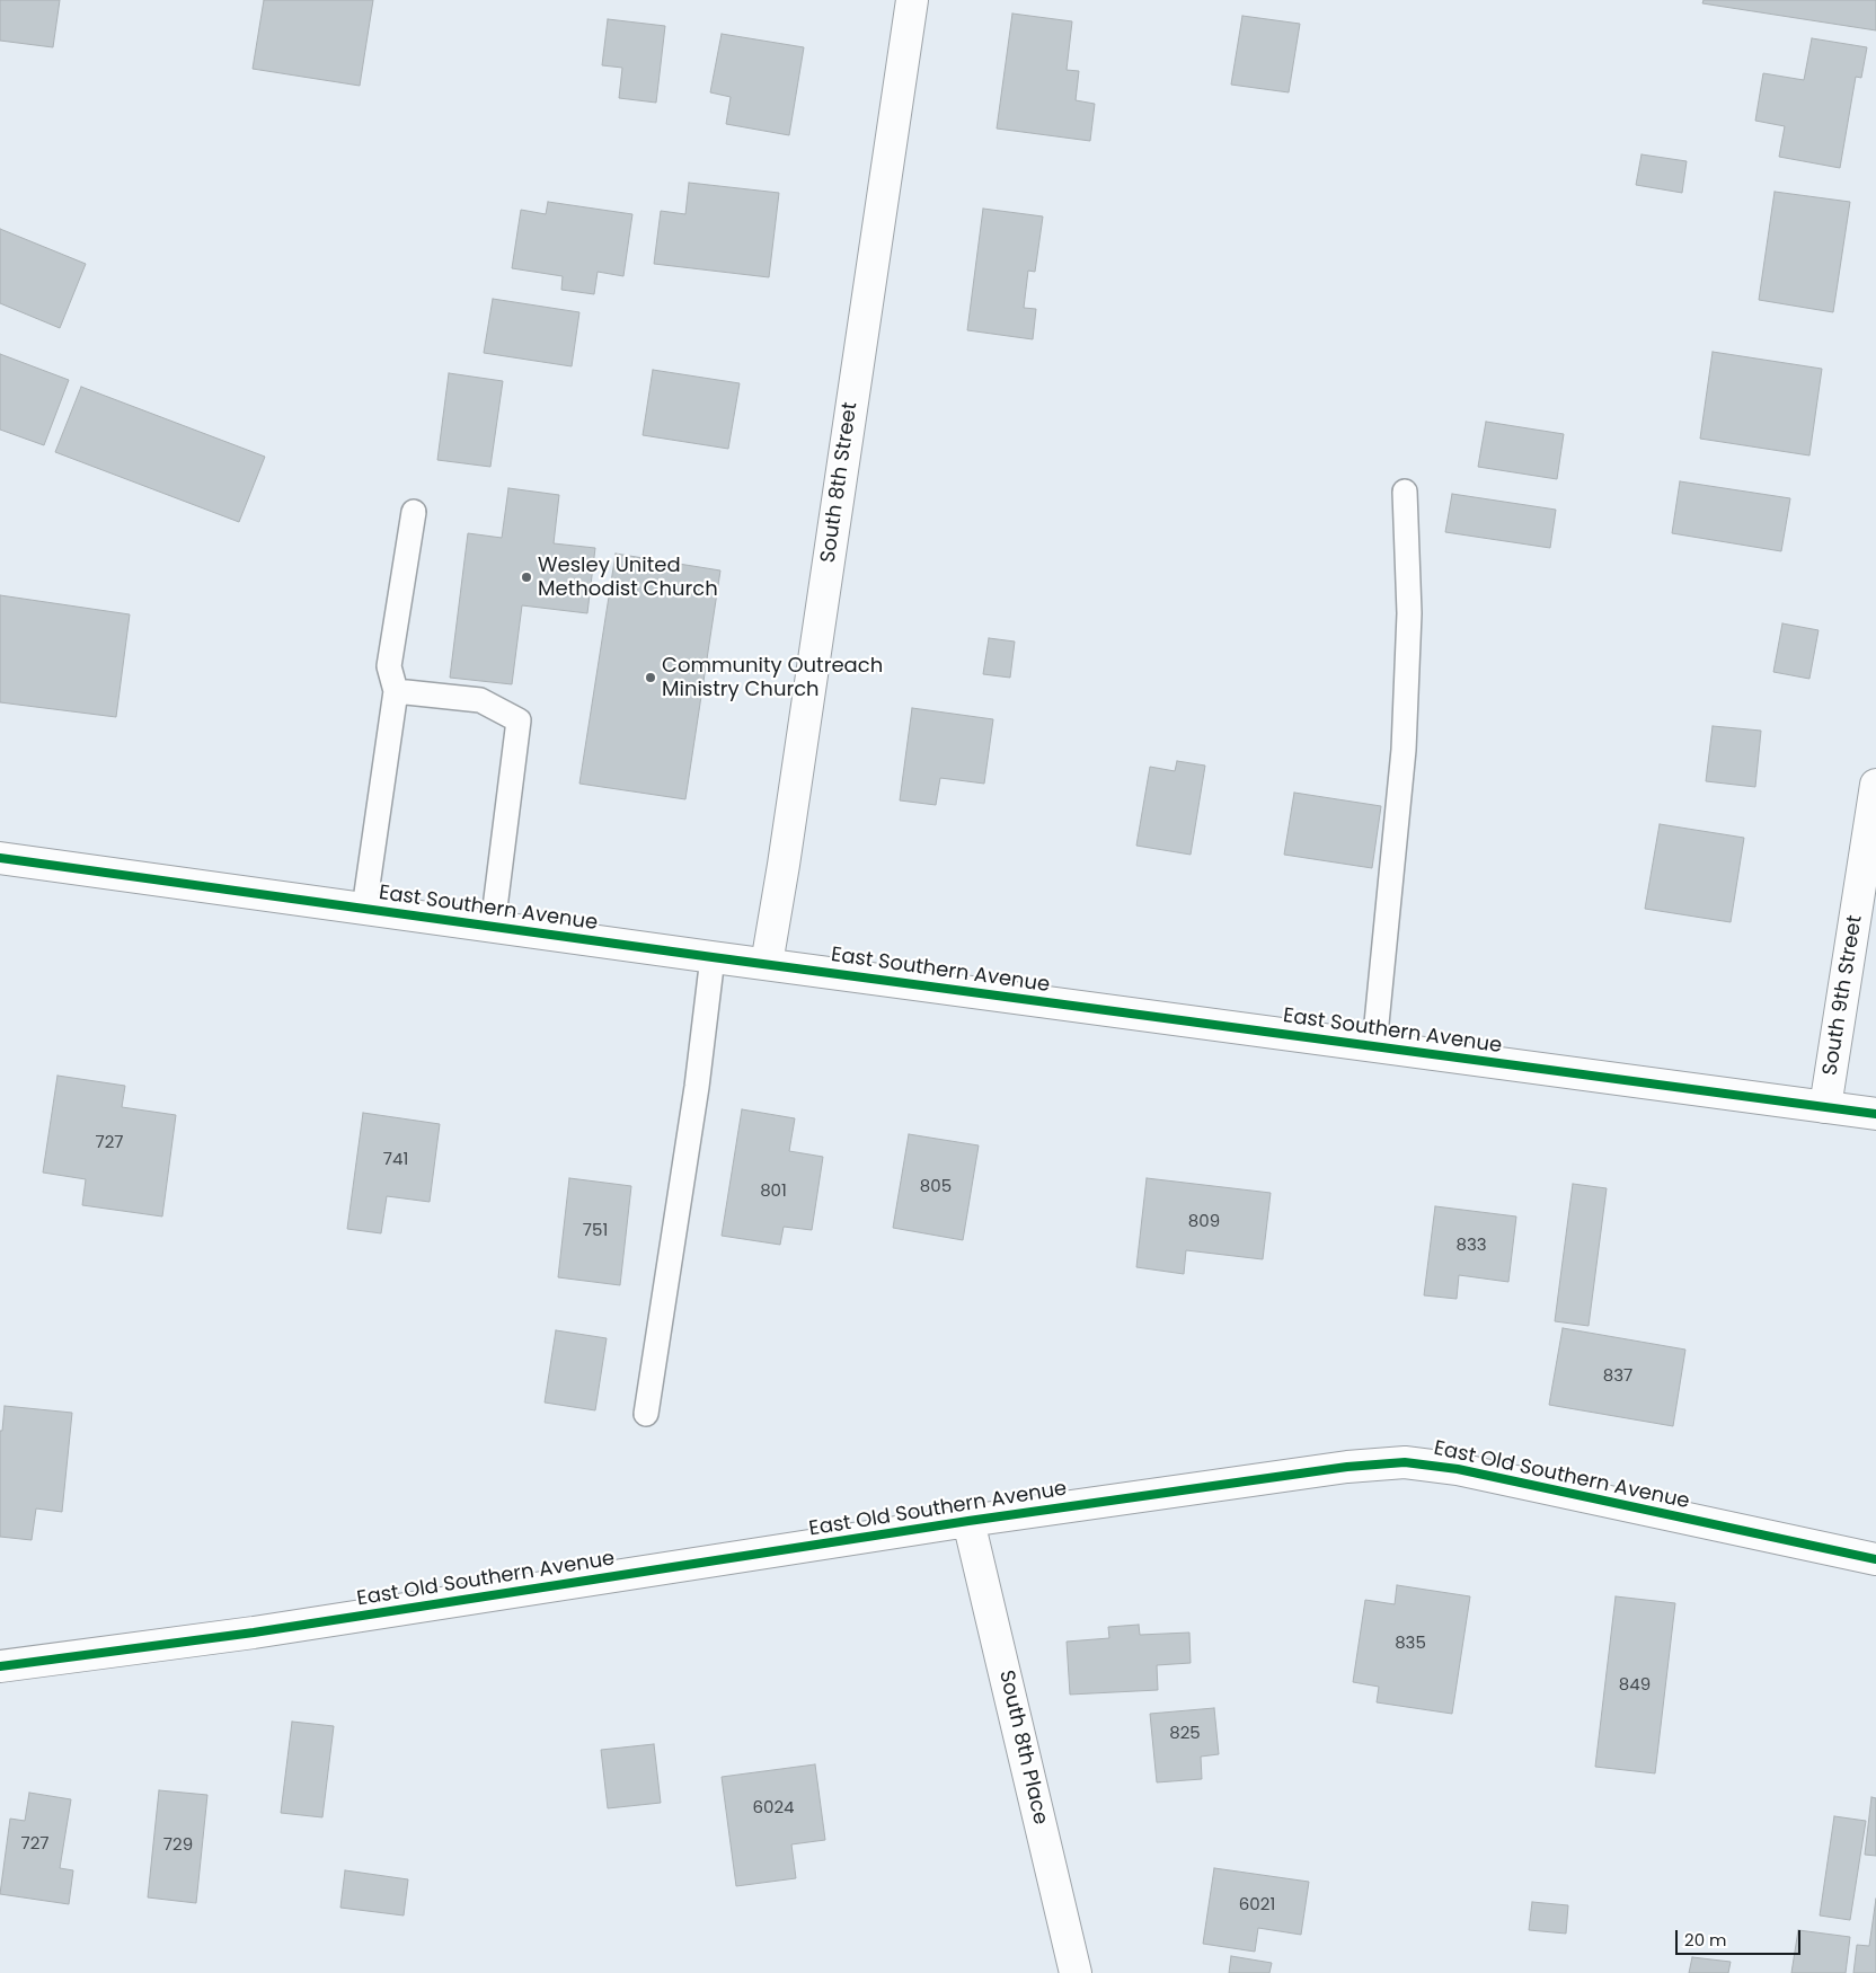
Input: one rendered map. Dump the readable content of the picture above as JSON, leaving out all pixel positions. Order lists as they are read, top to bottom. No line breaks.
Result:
{"streets":{"street":["South 8th Street","East Southern Avenue","South 9th Street","East Old Southern Avenue","South 8th Place"]},"crossings":[["South 8th Street","East Southern Avenue"],["East Southern Avenue","South 9th Street"],["East Old Southern Avenue","South 8th Place"]],"places":["Wesley United Methodist Church","Community Outreach Ministry Church"],"house_numbers":["727","741","805","801","809","751","833","837","835","849","825","6024","727","729","6021"],"scale_bar":"20 m"}
